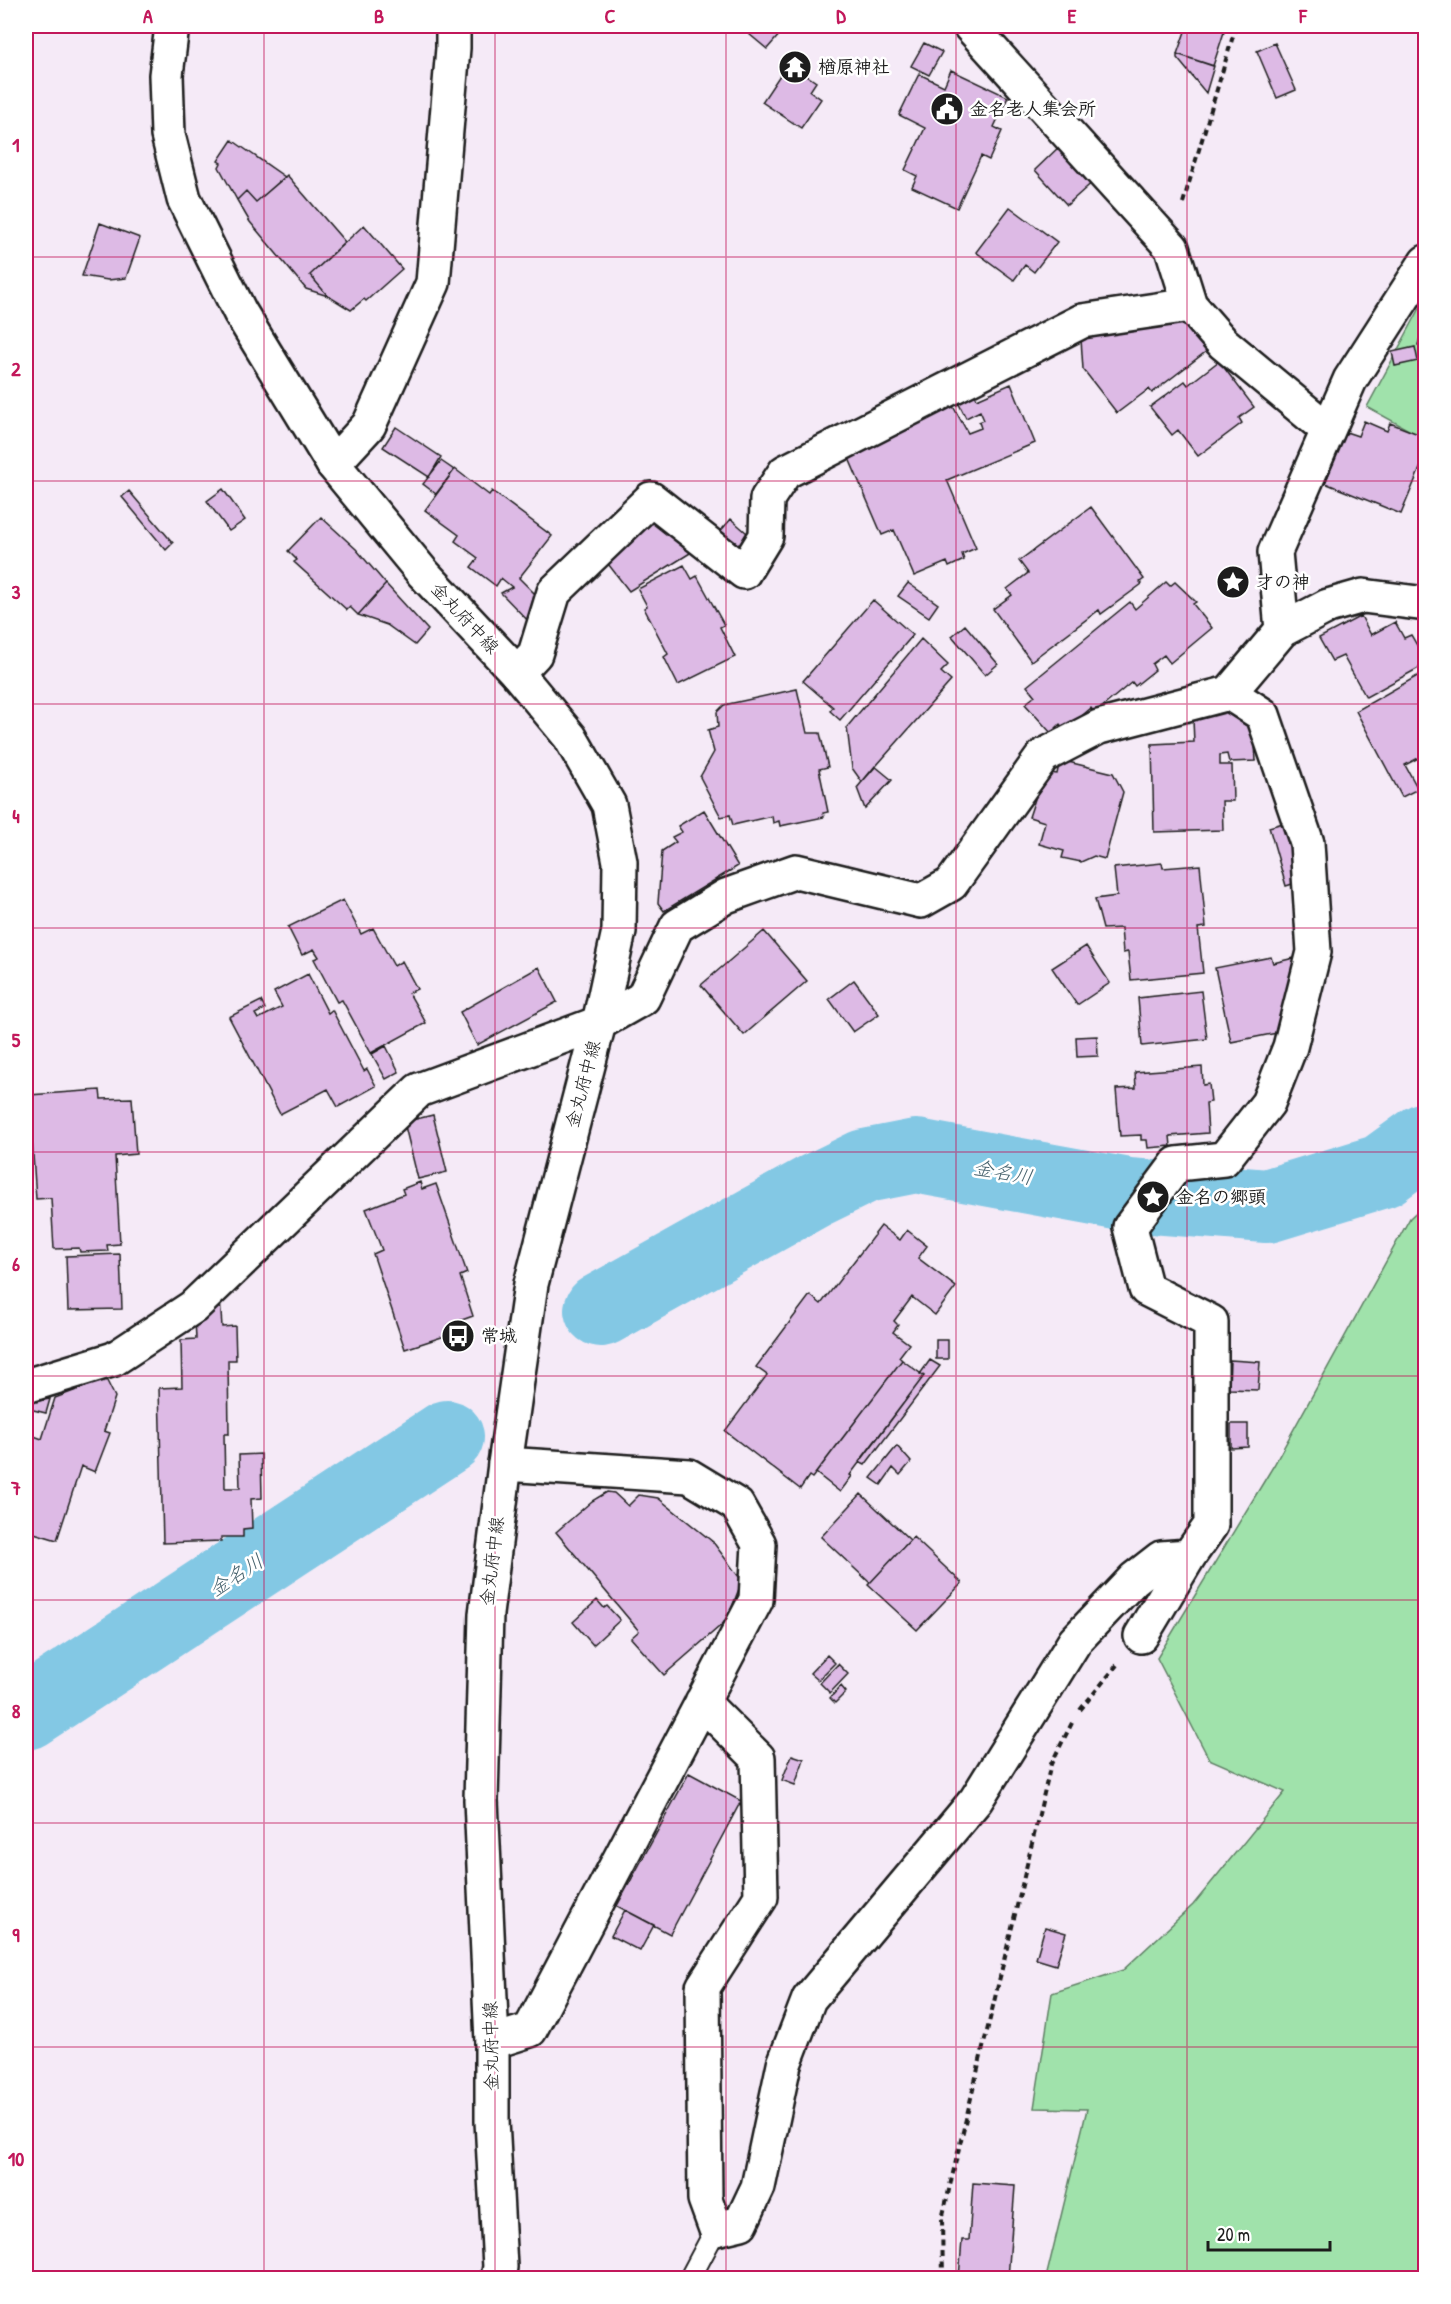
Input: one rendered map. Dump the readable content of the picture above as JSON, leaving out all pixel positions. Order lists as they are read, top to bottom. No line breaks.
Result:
{"streets":{"street":["金丸府中線"]},"water":["金名川"],"places":{"temple":["楢原神社"],"public building":["金名老人集会所"],"place":["才の神","金名の郷頭"],"bus stop":["常城"]},"scale_bar":"20 m","grid":{"columns":["A","B","C","D","E","F"],"rows":["1","2","3","4","5","6","7","8","9","10"]}}
